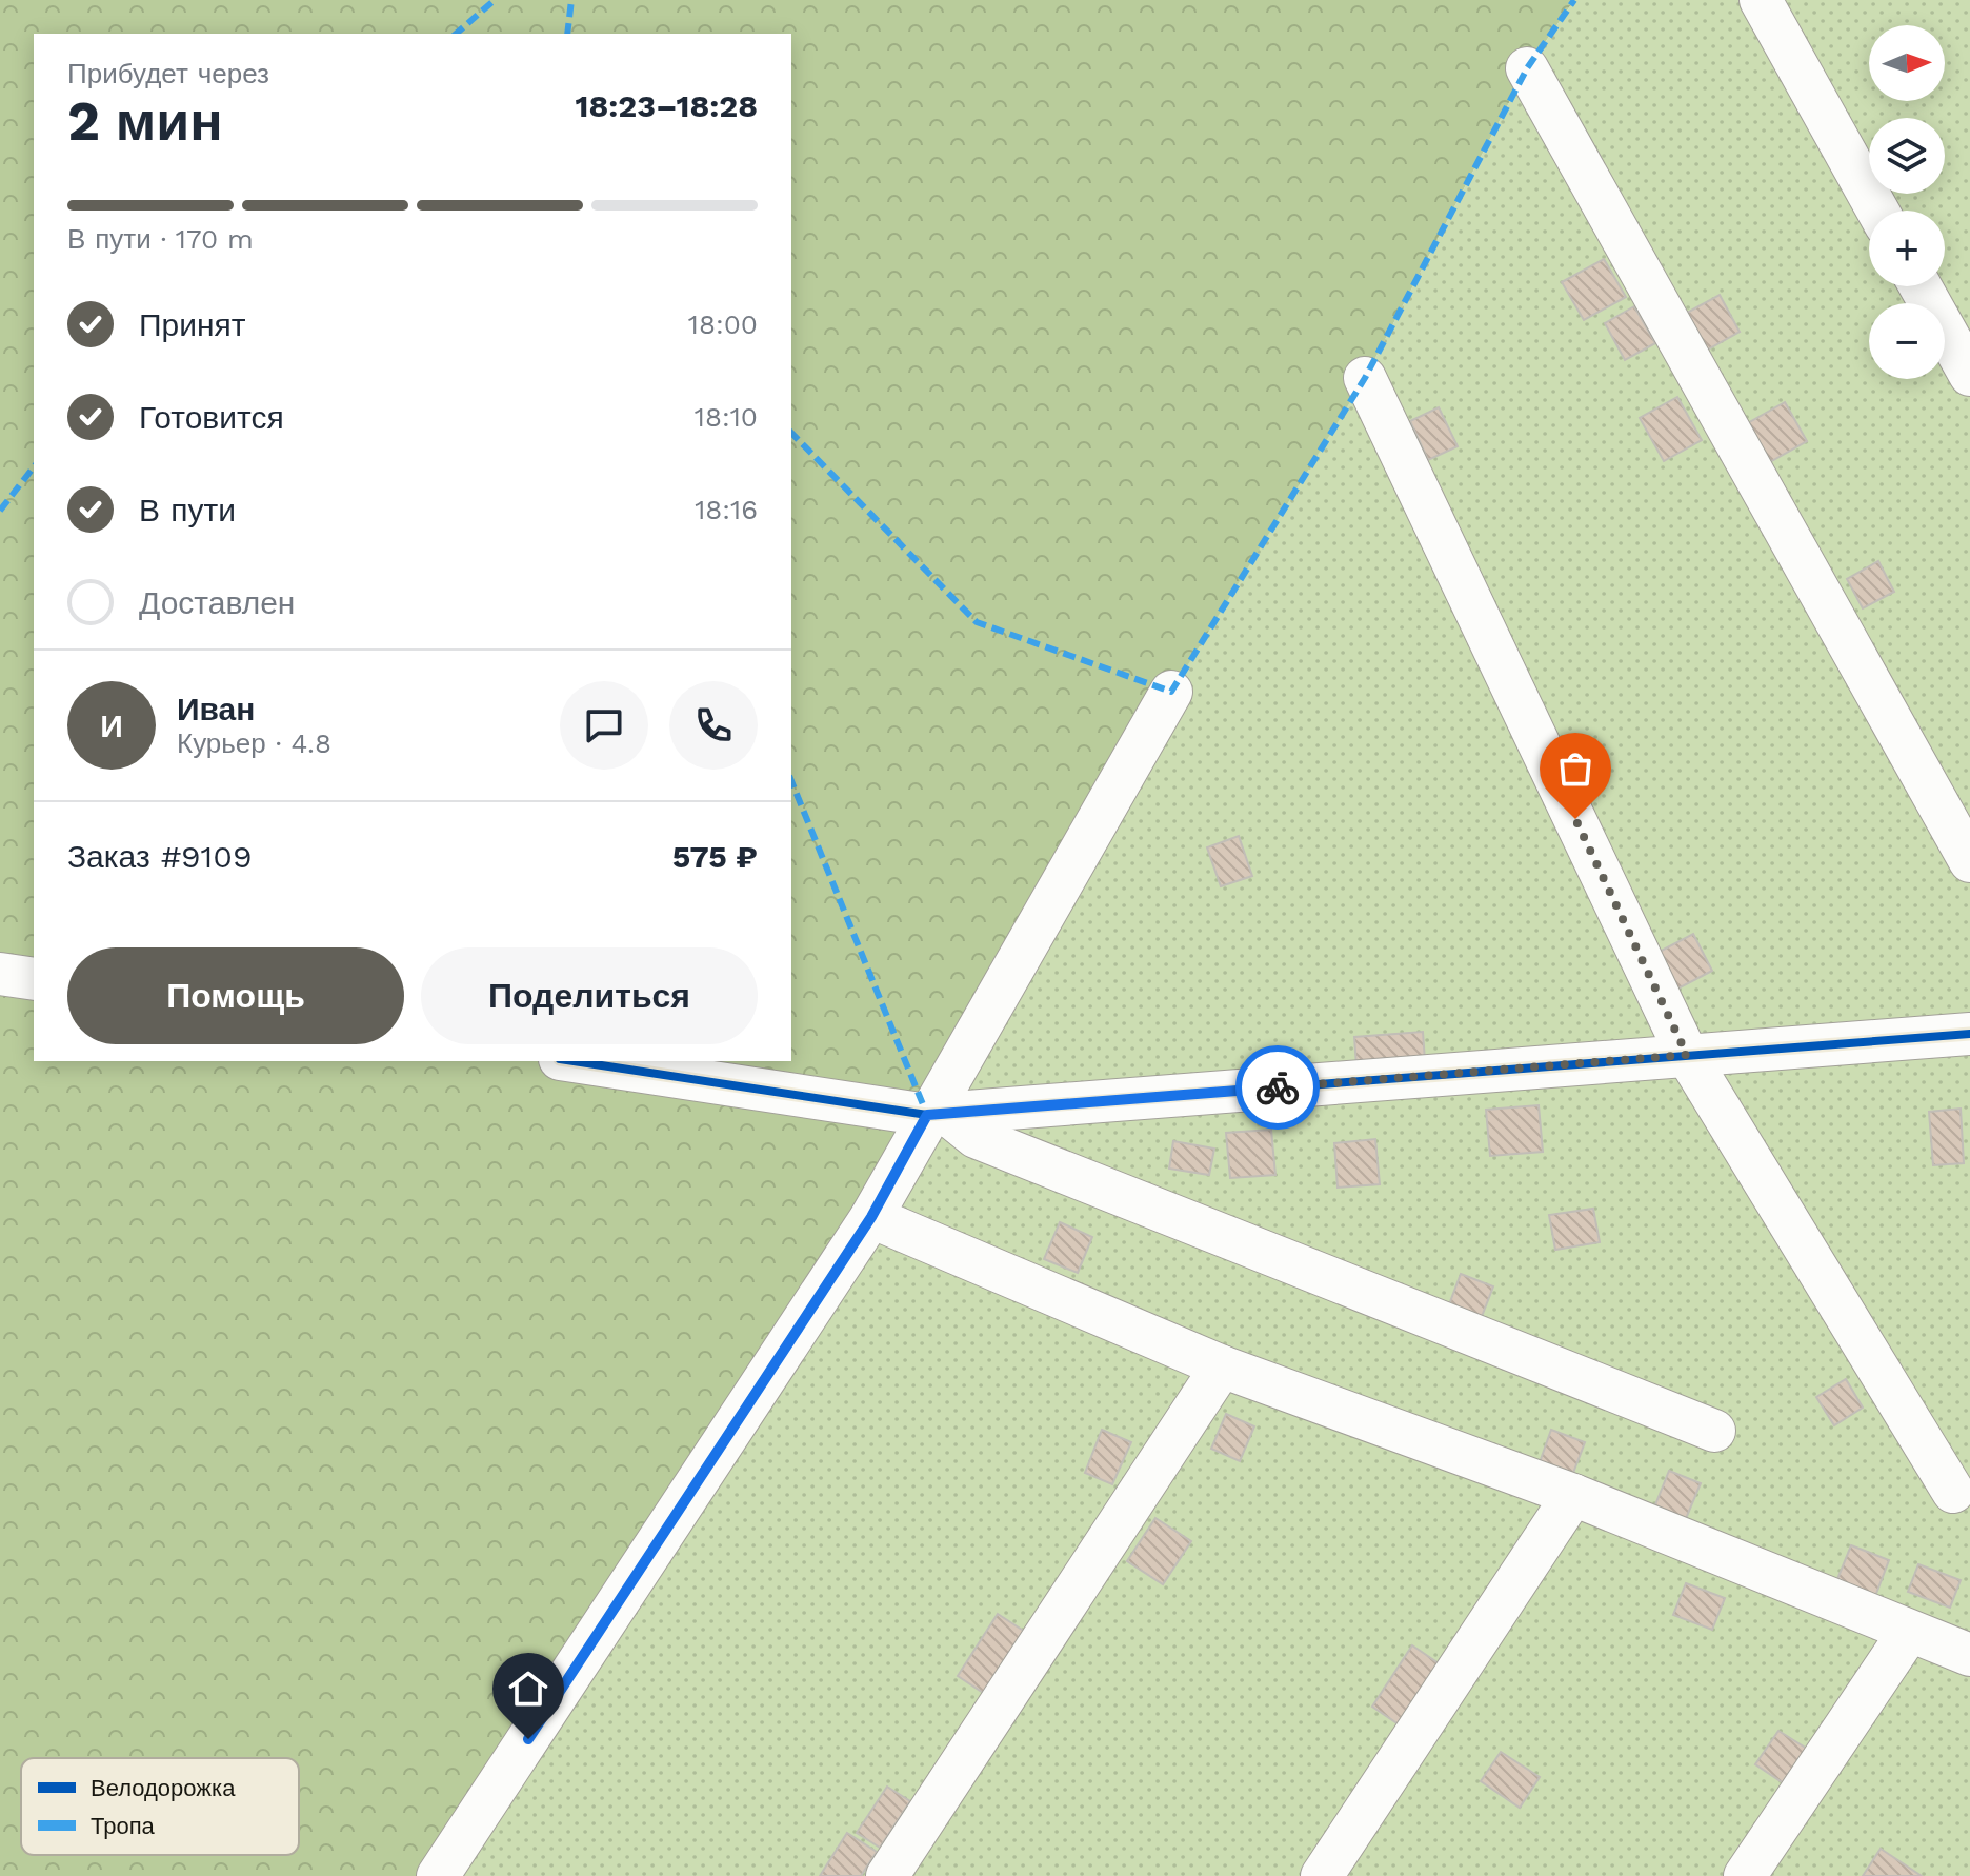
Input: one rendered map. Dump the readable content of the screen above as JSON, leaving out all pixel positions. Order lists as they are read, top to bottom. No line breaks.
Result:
{"legend":["Велодорожка","Тропа"],"north":"right","page":{"map_buttons":["+","−"],"heading":["2 мин","Прибудет через","18:23–18:28"],"panel":["Иван","Курьер · 4.8","Заказ #9109","575 ₽"],"bar":"В пути · 170 m","list":[["Принят","18:00"],["Готовится","18:10"],["В пути","18:16"],"Доставлен"],"round":"И","buttons":["Помощь","Поделиться"]}}
